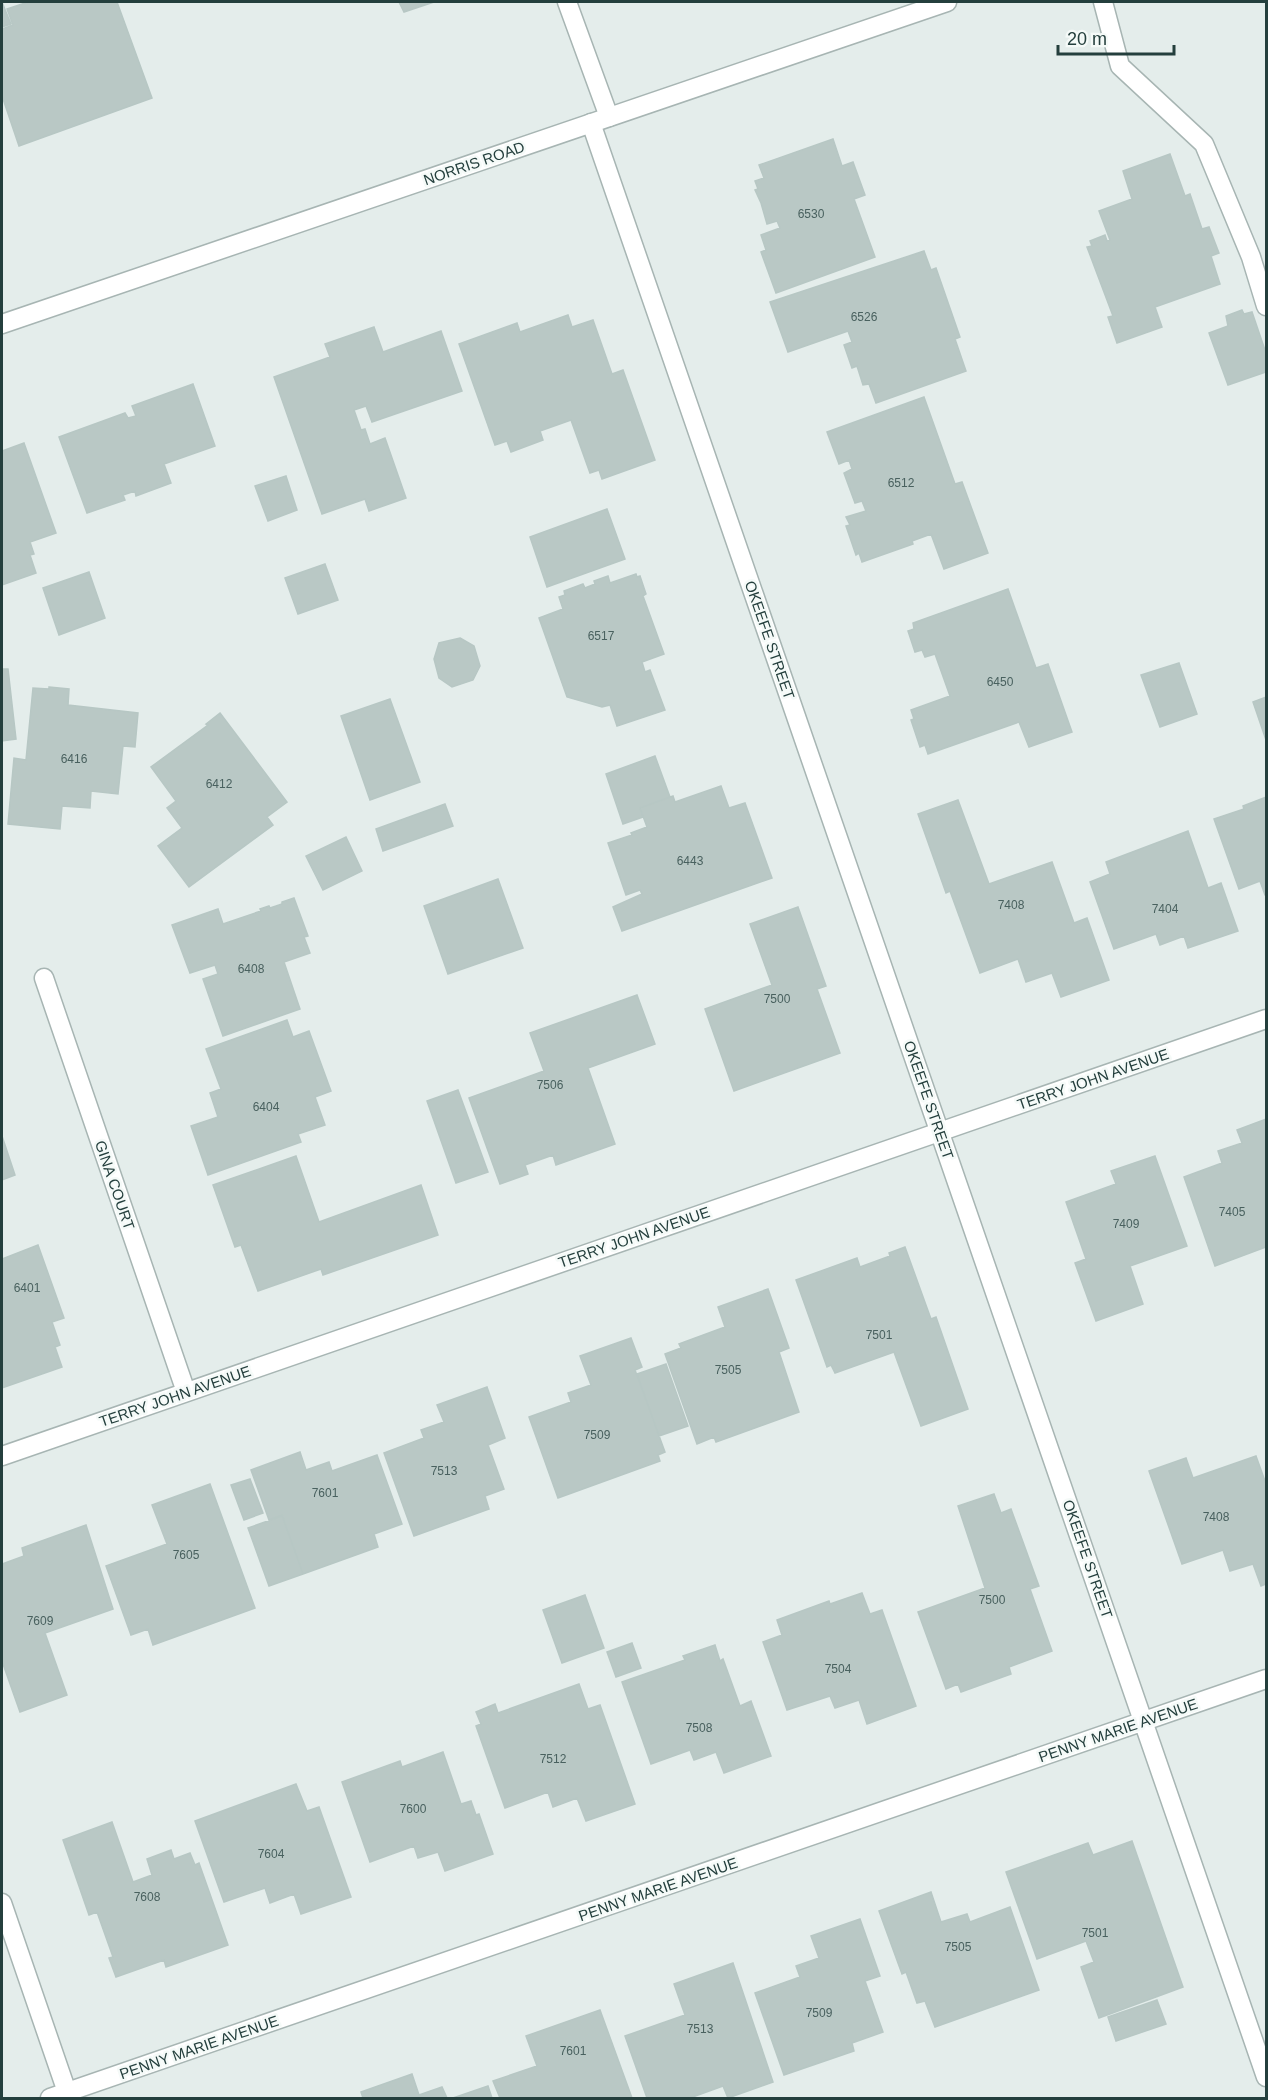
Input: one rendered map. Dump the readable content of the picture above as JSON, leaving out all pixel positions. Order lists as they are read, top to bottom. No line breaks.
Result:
{"streets":{"street":["NORRIS ROAD","OKEEFE STREET","TERRY JOHN AVENUE","GINA COURT","PENNY MARIE AVENUE"]},"crossings":[["NORRIS ROAD","OKEEFE STREET"],["OKEEFE STREET","TERRY JOHN AVENUE"],["OKEEFE STREET","PENNY MARIE AVENUE"],["TERRY JOHN AVENUE","GINA COURT"]],"house_numbers":["6530","6526","6512","6517","6450","6416","6412","6443","7408","7404","6408","7500","7506","6404","7405","7409","6401","7501","7505","7509","7513","7601","7408","7605","7500","7609","7504","7508","7512","7600","7604","7608","7501","7505","7509","7513","7601"],"scale_bar":"20 m"}
